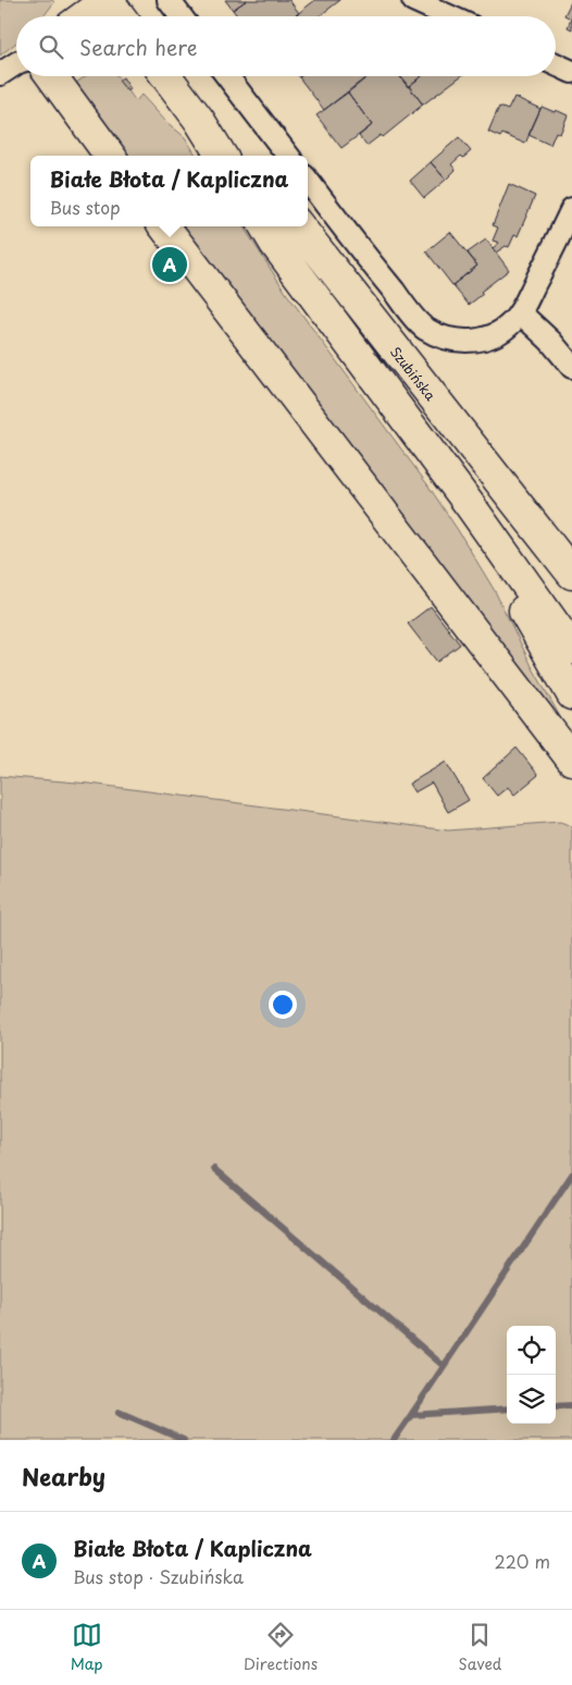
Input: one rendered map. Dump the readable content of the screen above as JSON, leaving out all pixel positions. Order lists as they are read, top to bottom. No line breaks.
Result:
{"streets":{"main road":["Szubińska"]},"page":{"search":"Search here","popup":["Białe Błota / Kapliczna","Bus stop"],"pins":"A","heading":"Nearby","list":[{"mark":"A","name":"Białe Błota / Kapliczna","note":"Bus stop · Szubińska","value":"220 m"}],"nav":["Map","Directions","Saved"]}}
